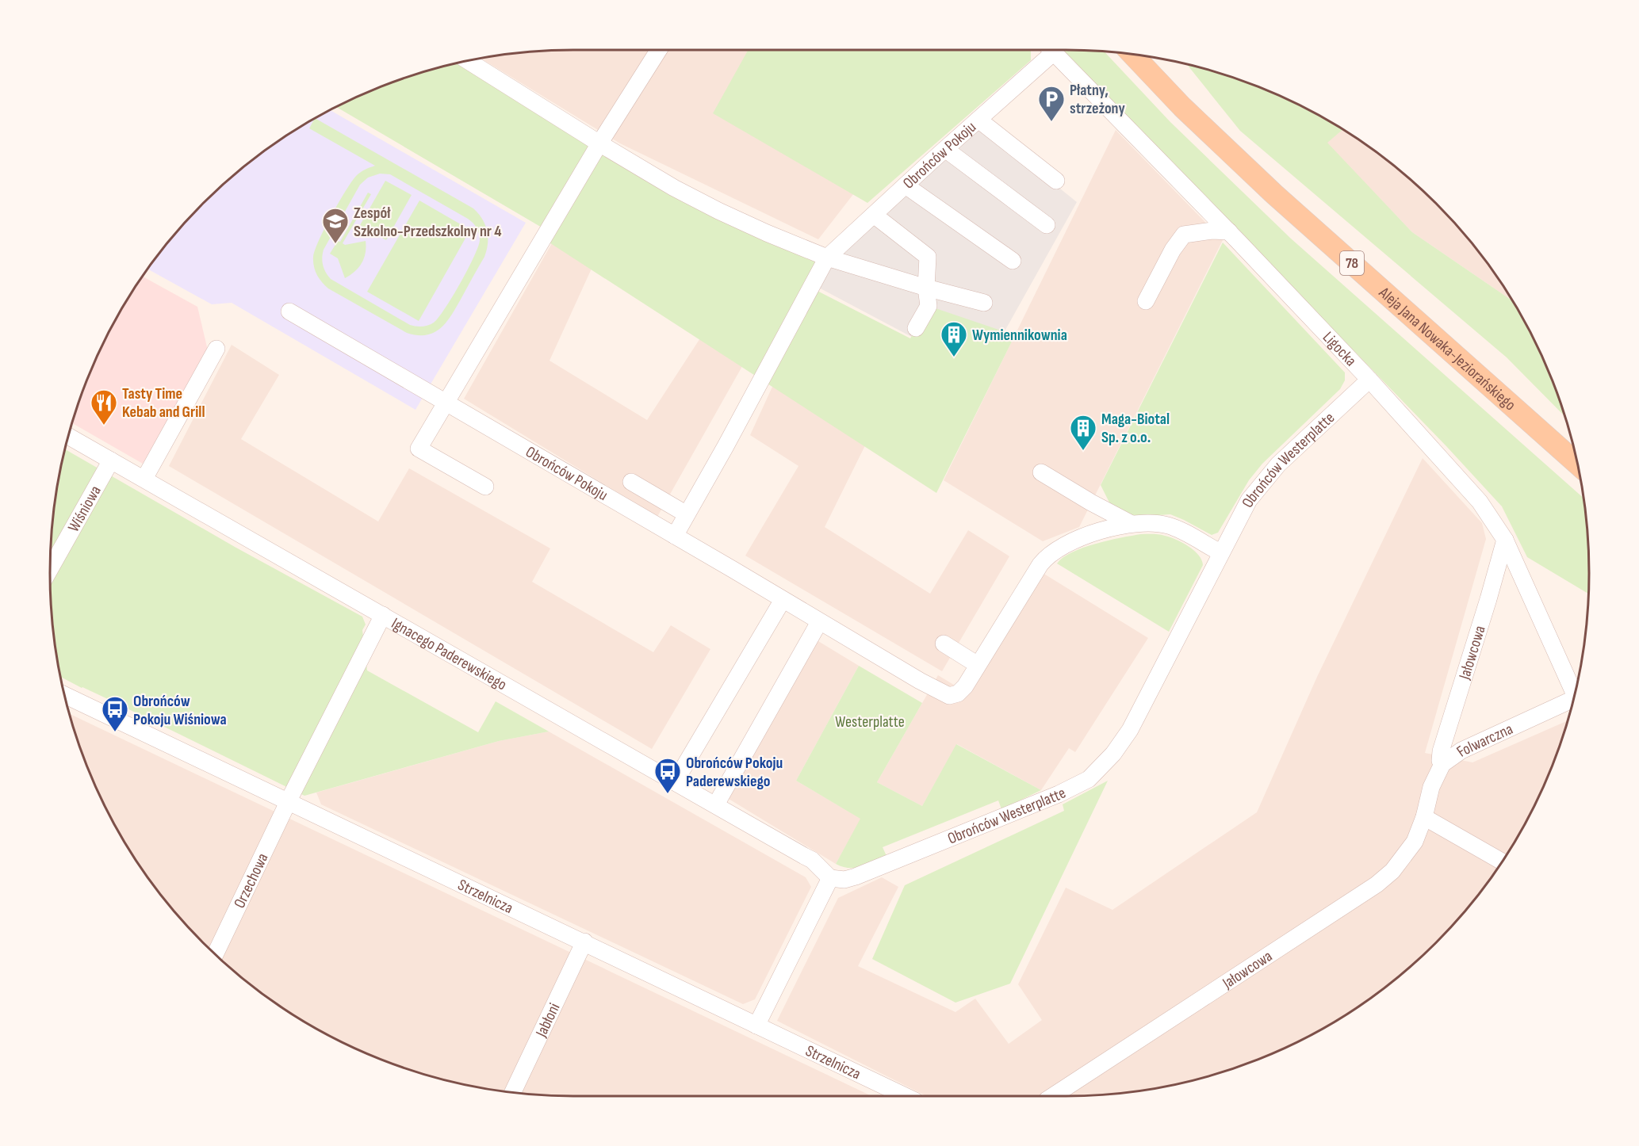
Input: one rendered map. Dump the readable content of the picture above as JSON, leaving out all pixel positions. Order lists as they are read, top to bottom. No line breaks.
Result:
{"streets":{"main road":["78","Aleja Jana Nowaka-Jeziorańskiego"],"street":["Obrońców Pokoju","Ligocka","Obrońców Westerplatte","Wiśniowa","Jałowcowa","Ignacego Paderewskiego","Folwarczna","Orzechowa","Strzelnicza","Jabłoni"]},"crossings":[["Ligocka","Obrońców Westerplatte"],["Ligocka","Jałowcowa"],["Obrońców Westerplatte","Ignacego Paderewskiego"],["Wiśniowa","Ignacego Paderewskiego"],["Jałowcowa","Folwarczna"],["Ignacego Paderewskiego","Orzechowa"],["Orzechowa","Strzelnicza"],["Strzelnicza","Jabłoni"]],"parks":["Westerplatte"],"places":{"parking":["Płatny, strzeżony"],"school or university":["Zespół Szkolno-Przedszkolny nr 4"],"building":["Wymiennikownia","Maga-Biotal Sp. z o.o."],"restaurant":["Tasty Time Kebab and Grill"],"bus stop":["Obrońców Pokoju Wiśniowa","Obrońców Pokoju Paderewskiego"]}}
